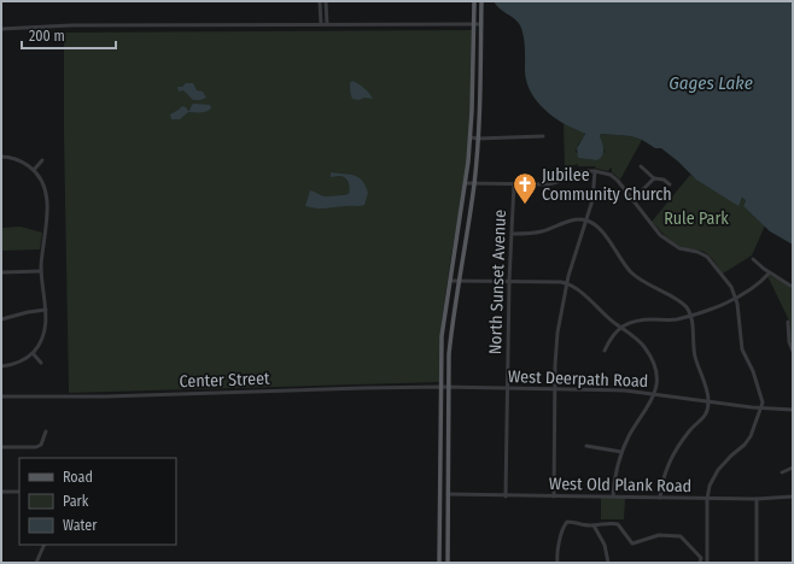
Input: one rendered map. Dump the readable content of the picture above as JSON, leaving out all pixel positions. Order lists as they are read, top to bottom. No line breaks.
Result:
{"streets":{"street":["North Sunset Avenue","West Deerpath Road","Center Street","West Old Plank Road"]},"crossings":[["North Sunset Avenue","West Deerpath Road"],["North Sunset Avenue","West Old Plank Road"],["West Deerpath Road","Center Street"]],"water":["Gages Lake"],"parks":["Rule Park"],"places":{"church":["Jubilee Community Church"]},"legend":["Road","Park","Water"],"scale_bar":"200 m"}
